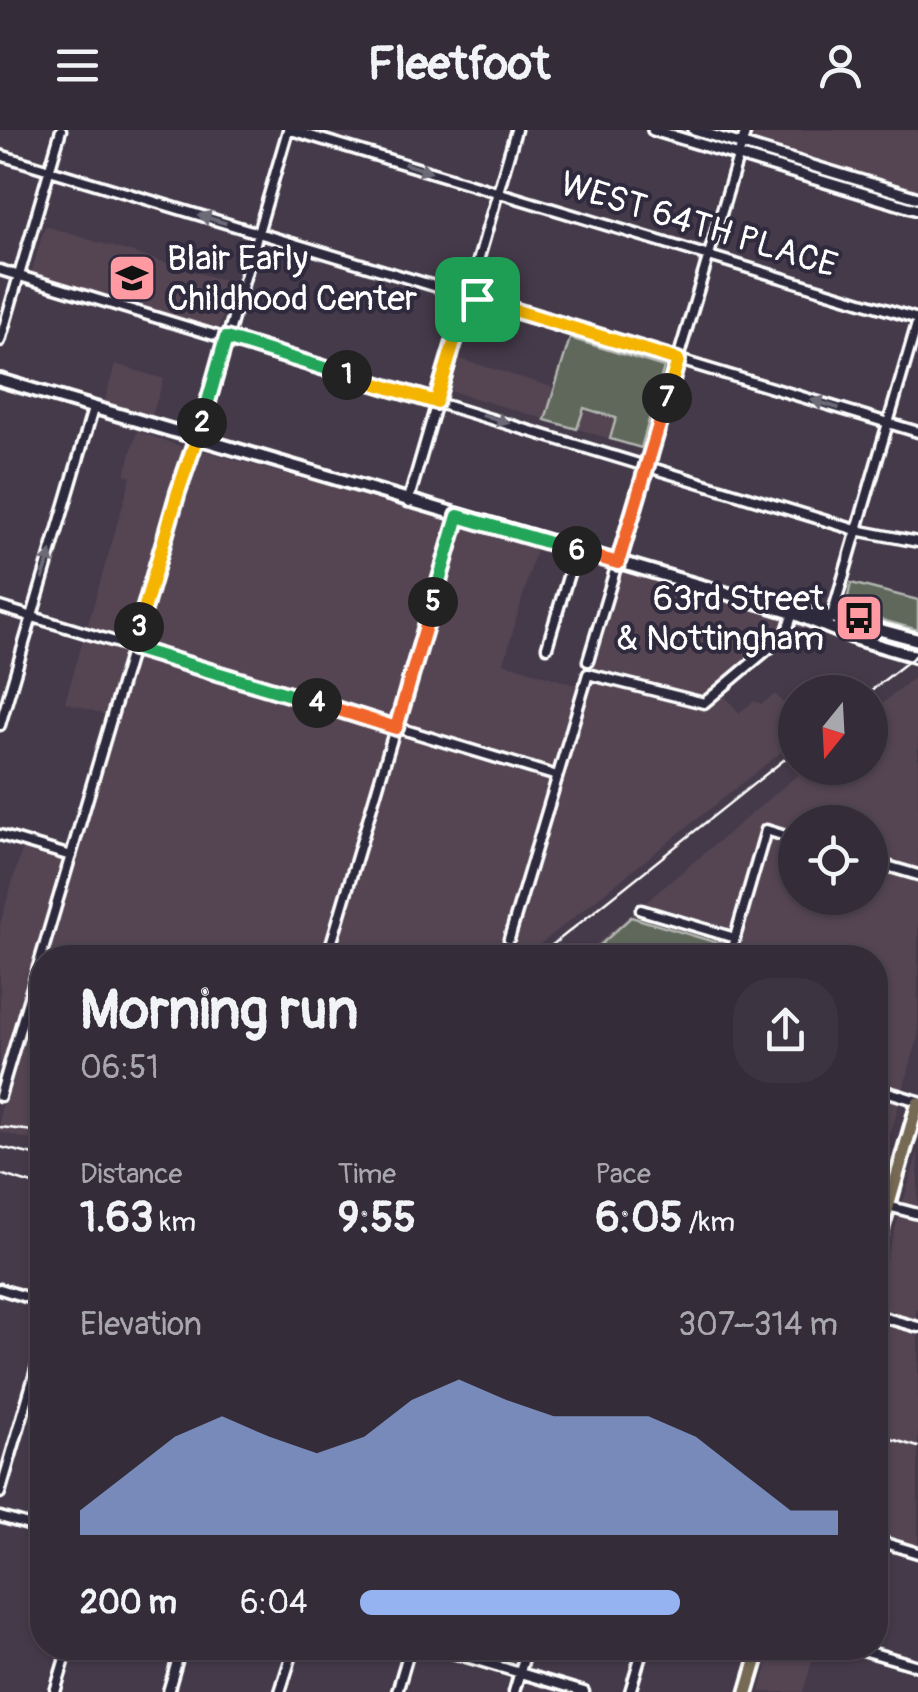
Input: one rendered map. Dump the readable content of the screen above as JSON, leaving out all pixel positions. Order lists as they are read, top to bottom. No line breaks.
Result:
{"streets":{"street":["WEST 64TH PLACE"]},"places":{"school or university":["Blair Early Childhood Center"],"bus stop":["63rd Street & Nottingham"]},"north":"bottom","page":{"header":"Fleetfoot","pins":["1","7","2","6","5","3","4"],"heading":["Morning run","06:51"],"stats":[["Distance","1.63 km"],["Time","9:55"],["Pace","6:05 /km"]],"chart":["Elevation","307–314 m"],"list":[{"name":"200 m","note":"6:04"}]}}
